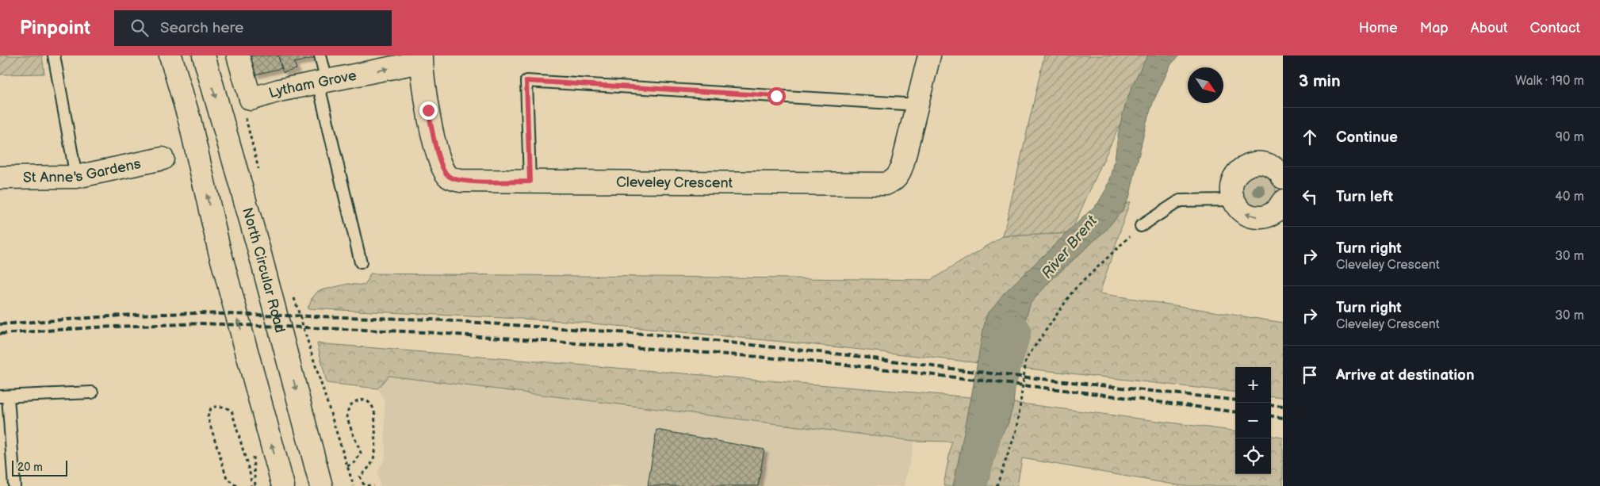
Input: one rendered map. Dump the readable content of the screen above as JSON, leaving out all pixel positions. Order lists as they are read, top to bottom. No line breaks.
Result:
{"streets":{"main road":["Lytham Grove","St Anne's Gardens","Cleveley Crescent","North Circular Road"]},"crossings":[["Lytham Grove","Cleveley Crescent"]],"one_way":["Lytham Grove"],"water":["River Brent"],"scale_bar":"20 m","north":"bottom right","page":{"header":"Pinpoint","search":"Search here","nav":["Home","Map","About","Contact"],"heading":["3 min","Walk · 190 m"],"list":[["Continue","90 m"],["Turn left","40 m"],["Turn right","Cleveley Crescent","30 m"],["Turn right","Cleveley Crescent","30 m"],"Arrive at destination"],"map_buttons":["+","−"],"scale":"20 m"}}
